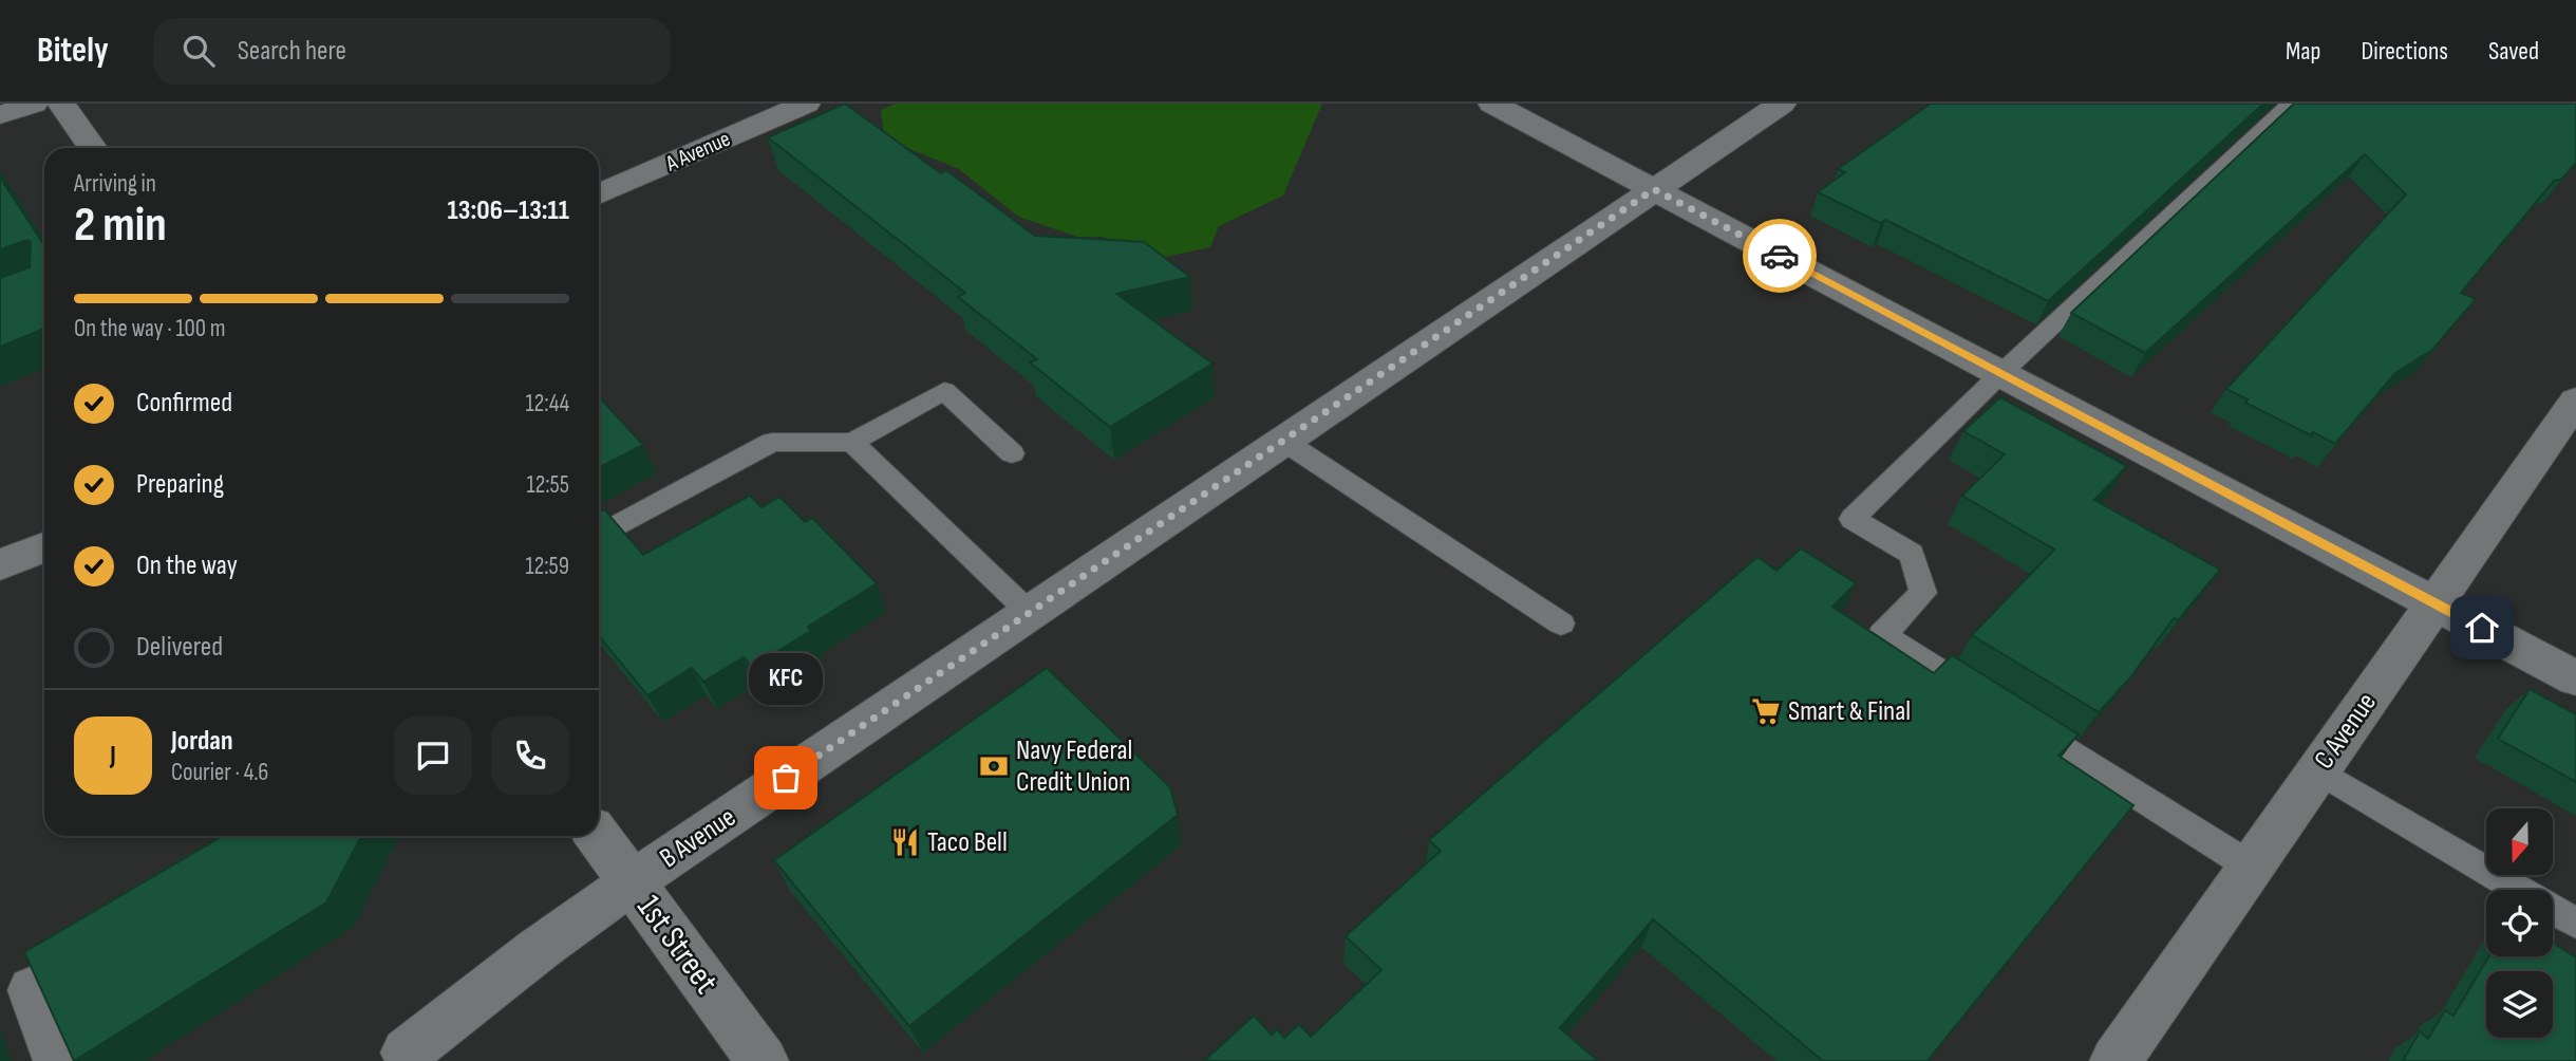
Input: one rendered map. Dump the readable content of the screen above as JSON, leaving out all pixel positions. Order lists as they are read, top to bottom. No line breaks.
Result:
{"streets":{"street":["A Avenue","C Avenue","B Avenue","1st Street"]},"crossings":[["B Avenue","1st Street"]],"places":{"supermarket":["Smart & Final"],"bank":["Navy Federal Credit Union"],"other":["KFC"],"restaurant":["Taco Bell"]},"north":"bottom","page":{"header":"Bitely","search":"Search here","nav":["Map","Directions","Saved"],"heading":["2 min","Arriving in","13:06–13:11"],"panel":["Jordan","Courier · 4.6"],"bar":"On the way · 100 m","list":[["Confirmed","12:44"],["Preparing","12:55"],["On the way","12:59"],"Delivered"],"bubble":"KFC","round":"J"}}
